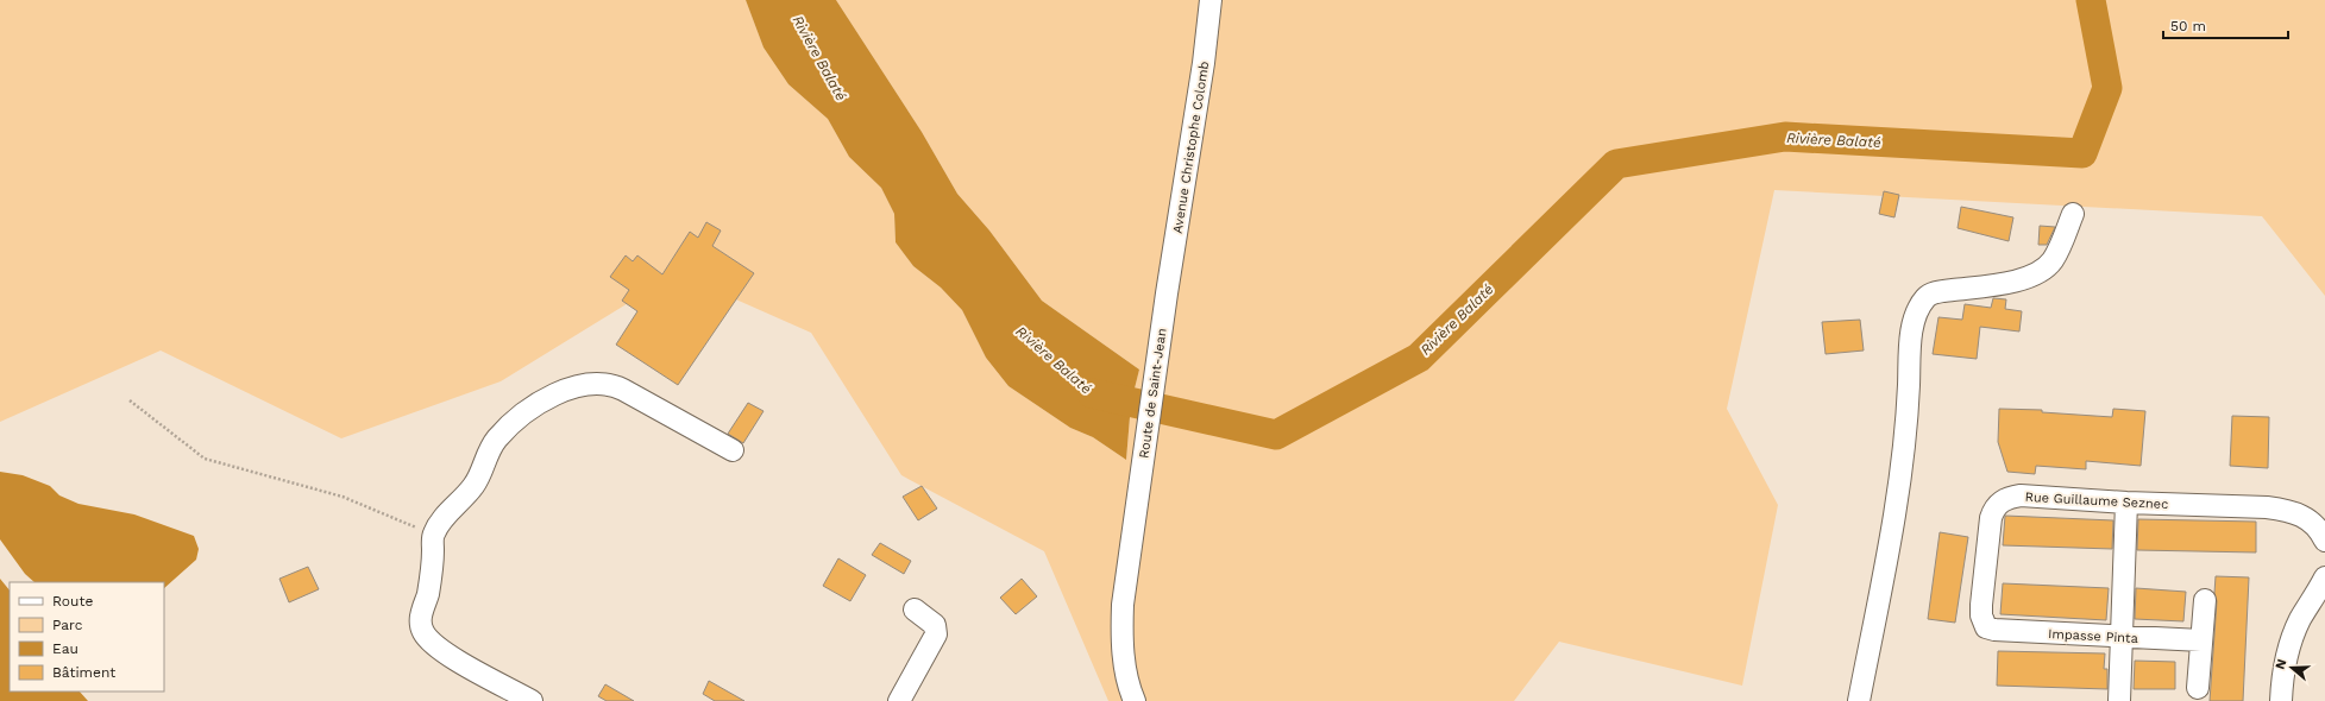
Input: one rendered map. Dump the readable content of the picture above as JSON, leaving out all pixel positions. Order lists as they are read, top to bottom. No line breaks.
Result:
{"streets":{"street":["Avenue Christophe Colomb","Route de Saint-Jean","Rue Guillaume Seznec","Impasse Pinta"]},"crossings":[["Avenue Christophe Colomb","Route de Saint-Jean"],["Rue Guillaume Seznec","Impasse Pinta"]],"water":["Rivière Balaté"],"legend":["Route","Parc","Eau","Bâtiment"],"scale_bar":"50 m","north":"left"}
